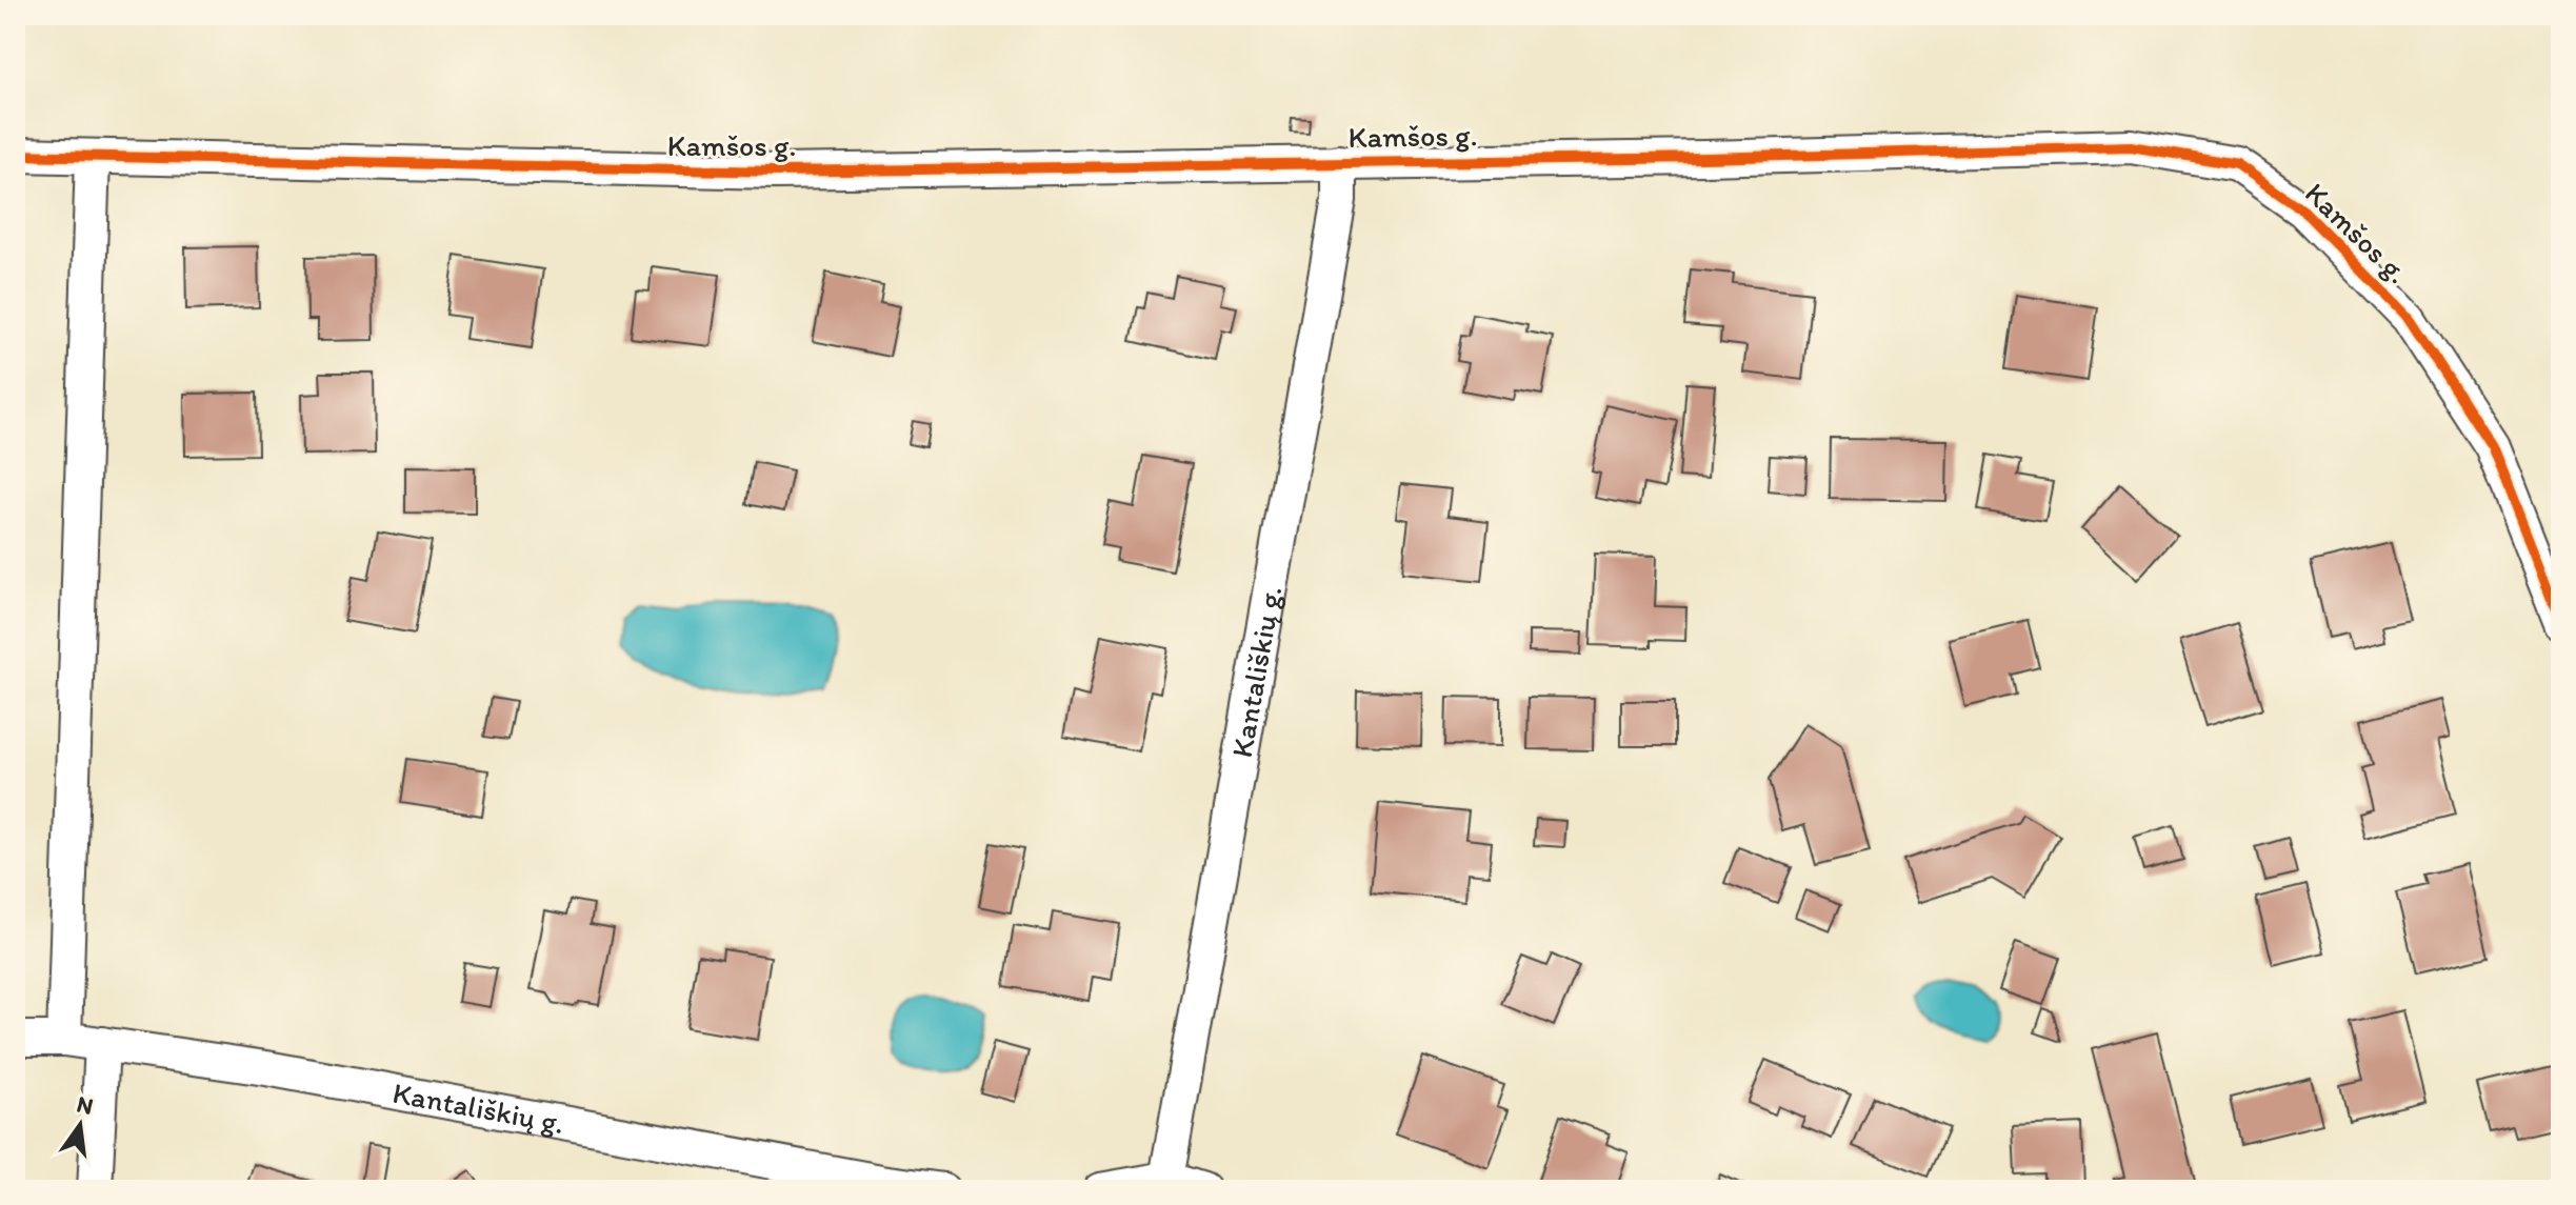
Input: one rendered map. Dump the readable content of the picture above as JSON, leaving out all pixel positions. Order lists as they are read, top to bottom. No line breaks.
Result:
{"streets":{"street":["Kamšos g.","Kantališkių g."]},"crossings":[["Kamšos g.","Kantališkių g."]],"north":"top"}
